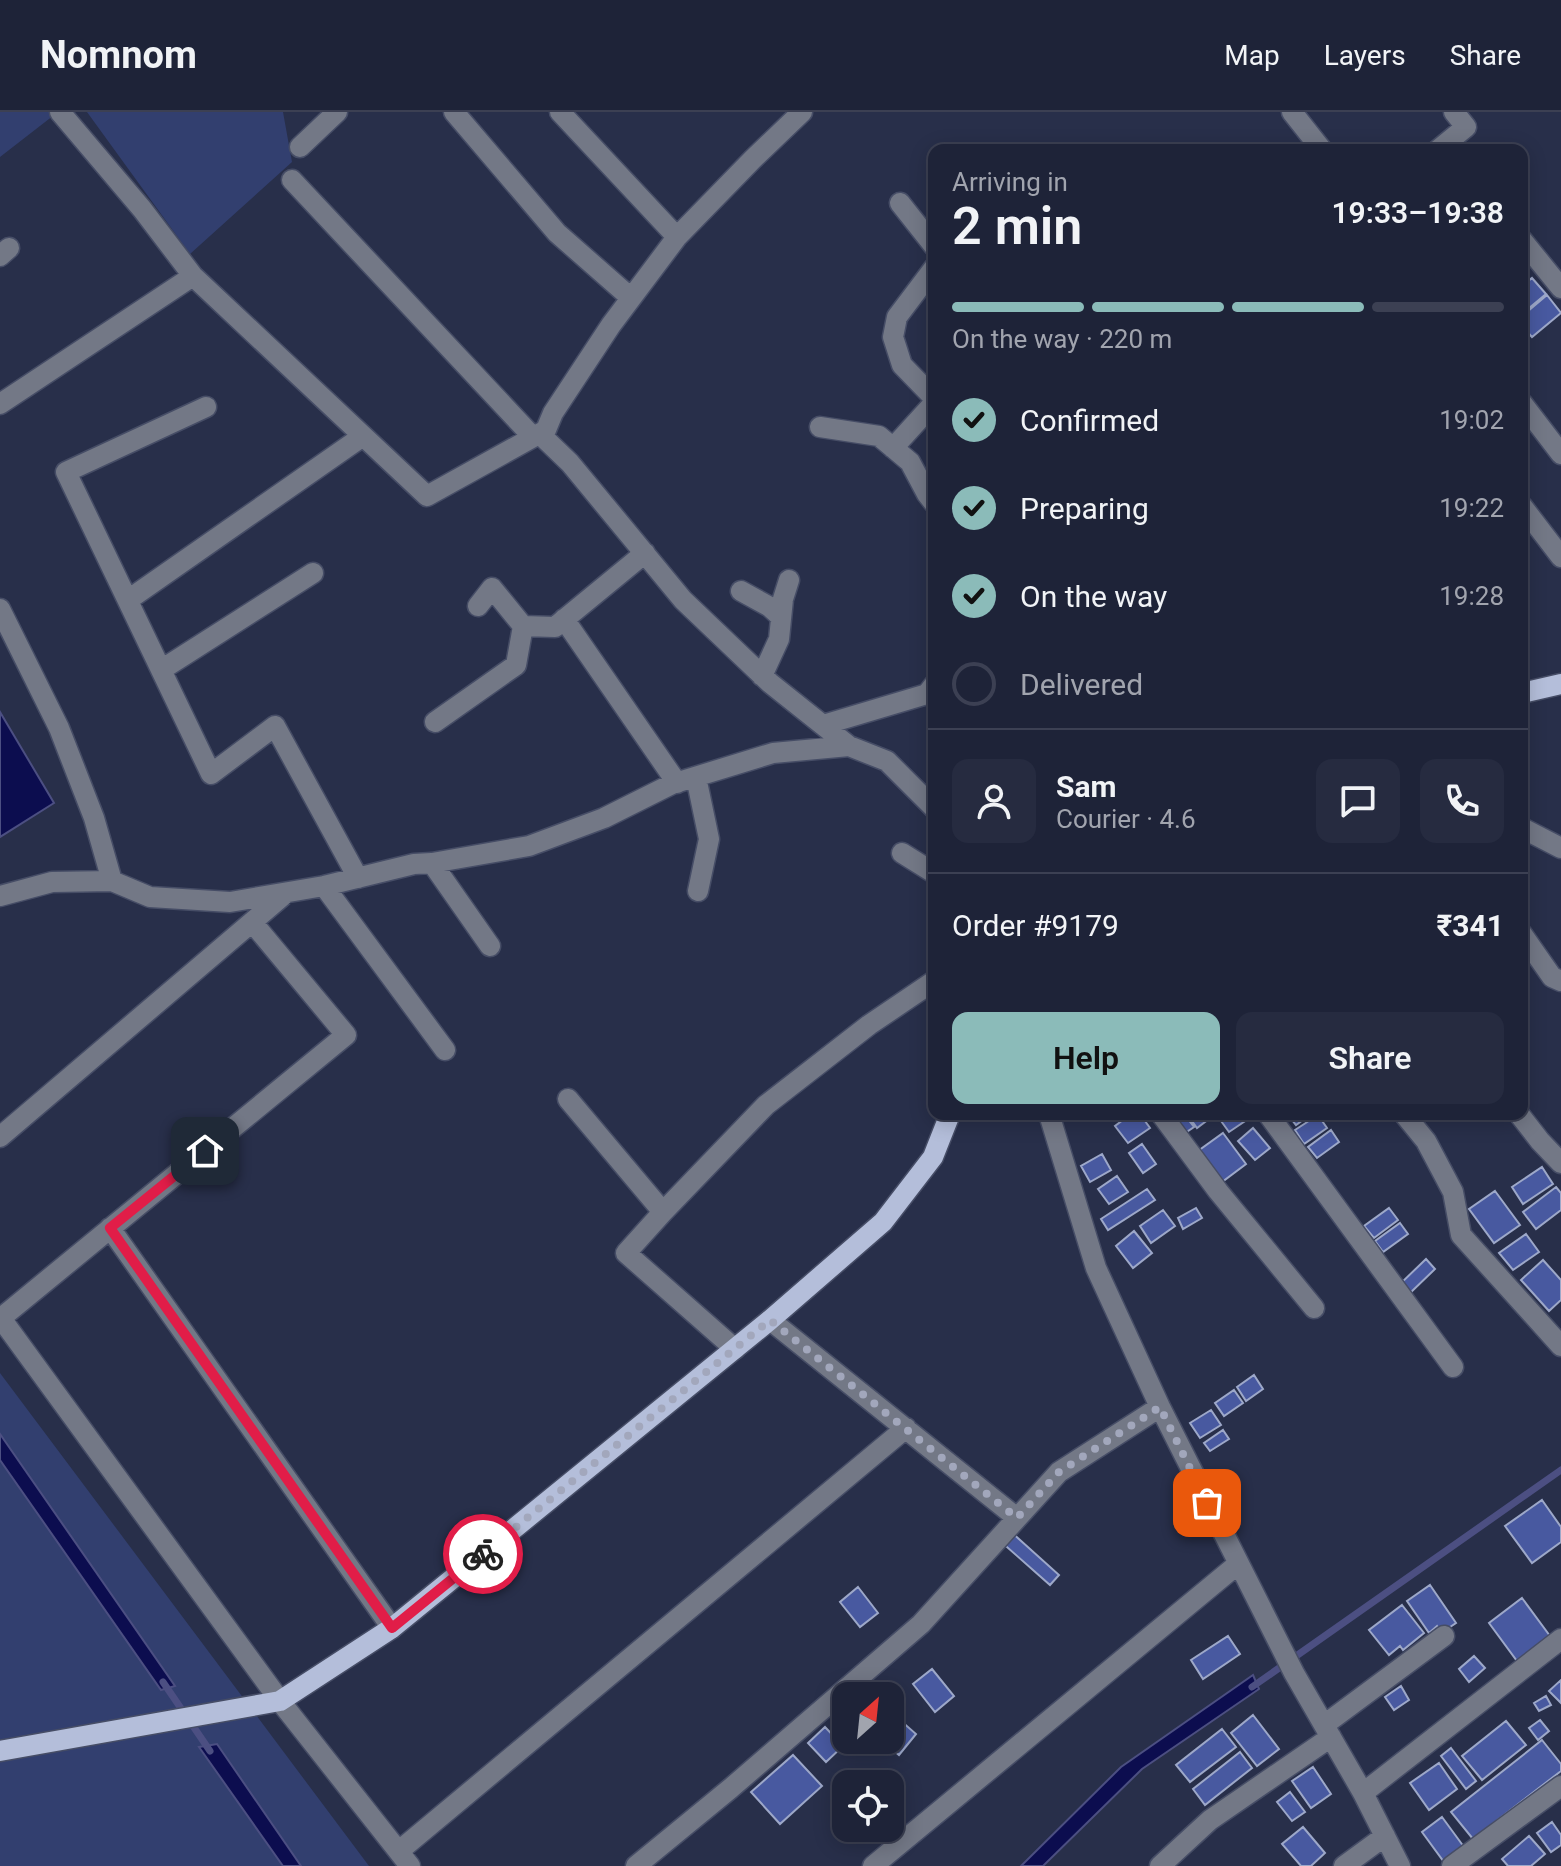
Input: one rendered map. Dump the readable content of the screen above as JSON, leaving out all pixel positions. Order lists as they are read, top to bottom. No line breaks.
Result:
{"north":"top right","page":{"header":"Nomnom","nav":["Map","Layers","Share"],"heading":["2 min","Arriving in","19:33–19:38"],"panel":["Sam","Courier · 4.6","Order #9179","₹341"],"bar":"On the way · 220 m","list":[["Confirmed","19:02"],["Preparing","19:22"],["On the way","19:28"],"Delivered"],"buttons":["Help","Share"]}}
